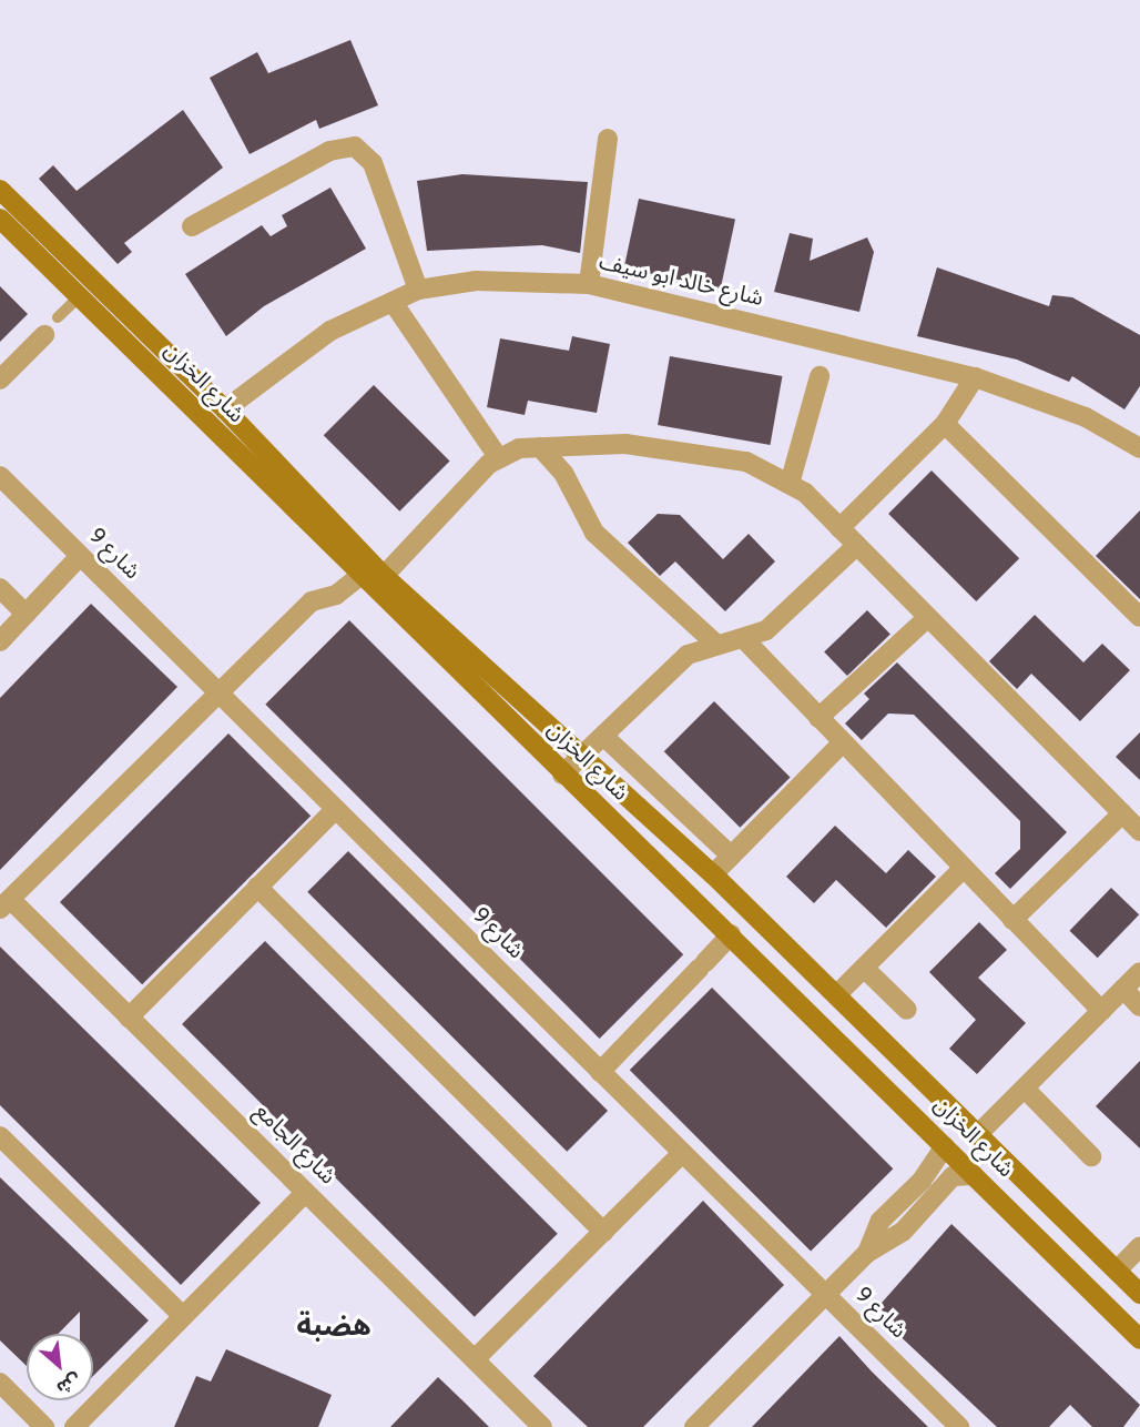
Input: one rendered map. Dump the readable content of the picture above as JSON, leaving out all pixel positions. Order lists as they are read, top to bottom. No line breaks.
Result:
{"streets":{"main road":["شارع الخزان"],"street":["شارع خالد ابو سيف","شارع 9","شارع الجامع"]},"crossings":[["شارع خالد ابو سيف","شارع الخزان"]],"districts":["هضبة"],"north":"bottom right"}
